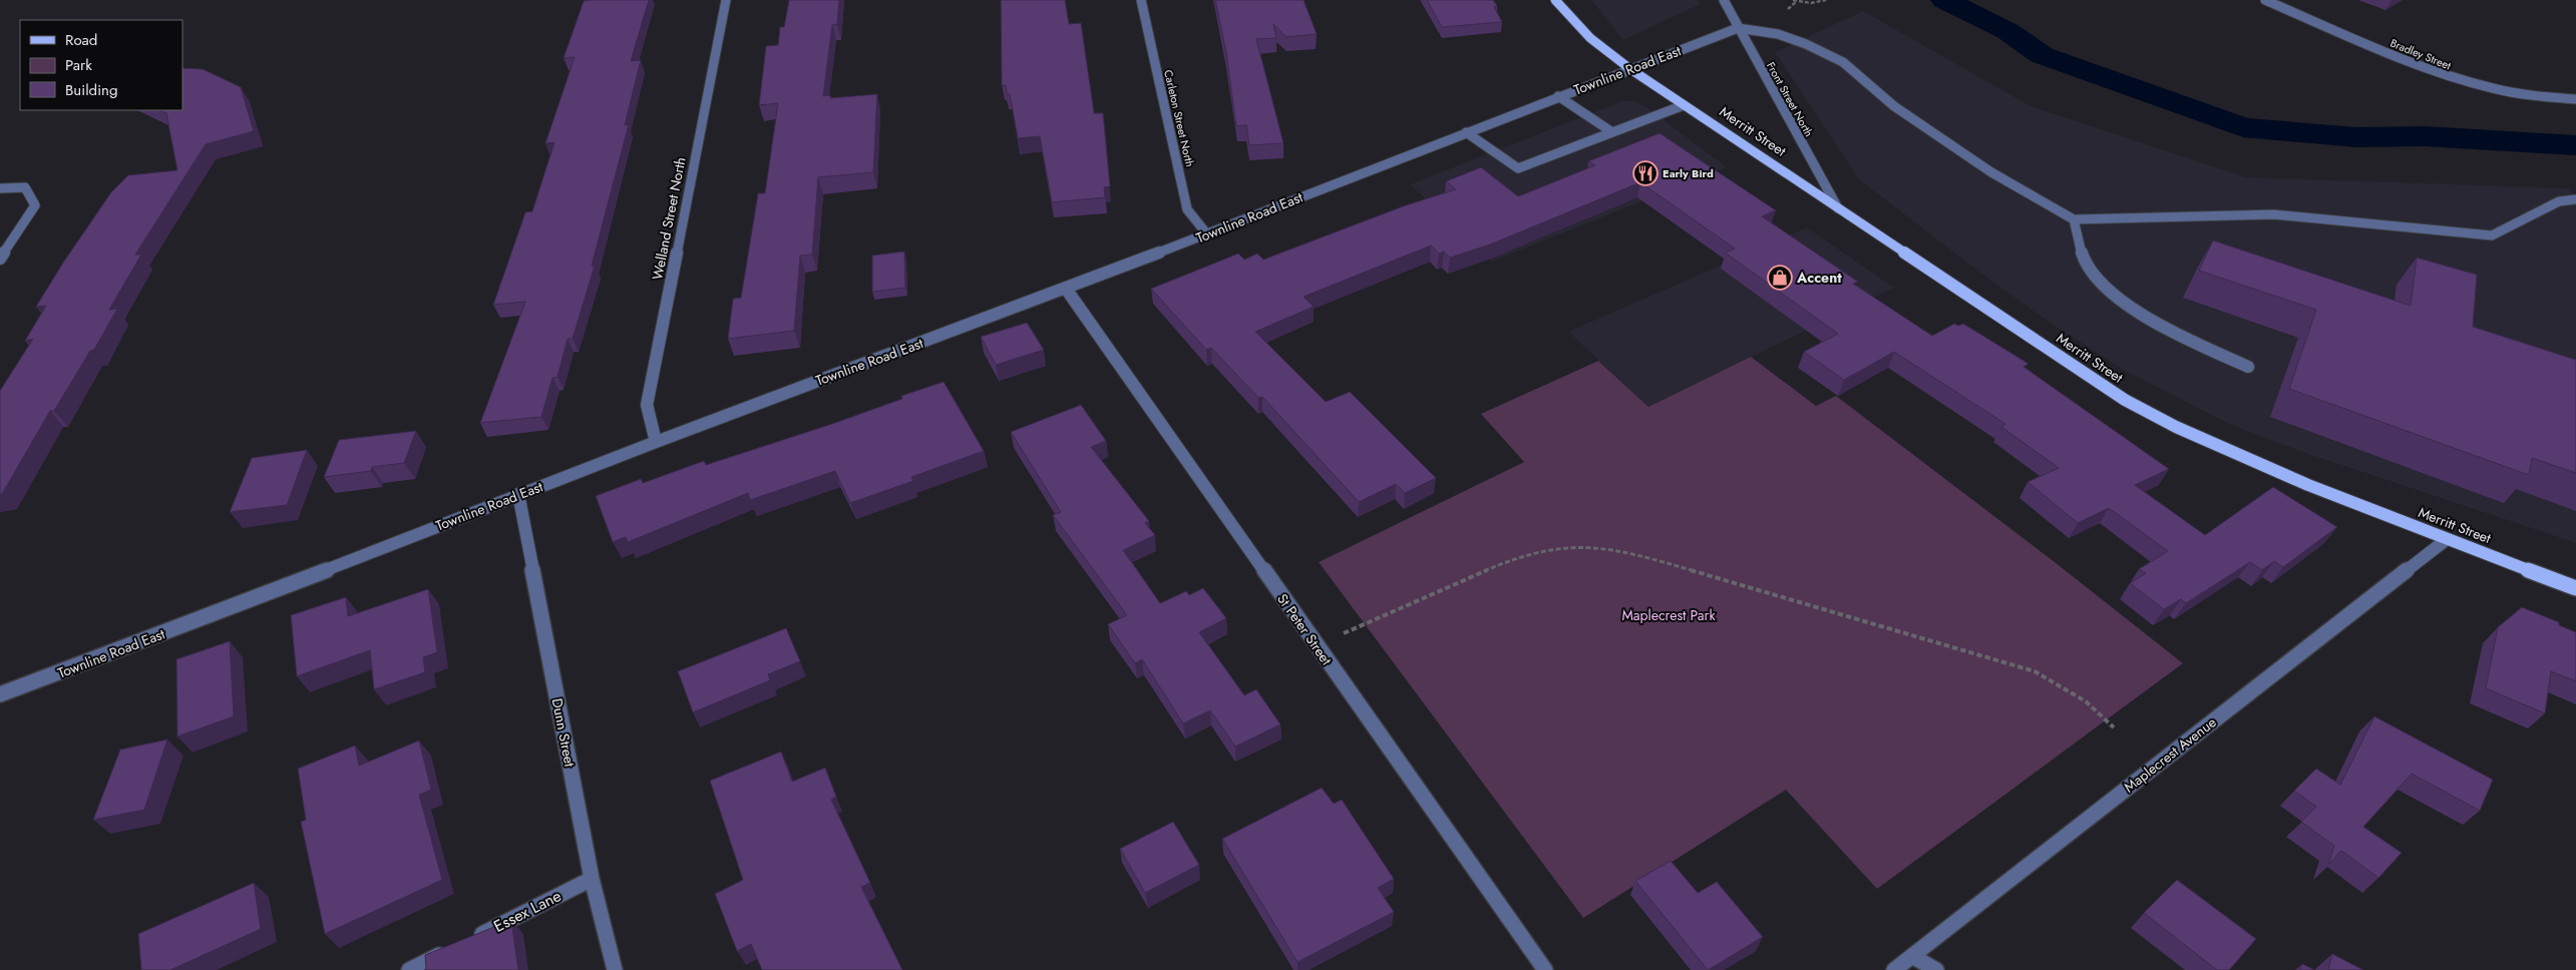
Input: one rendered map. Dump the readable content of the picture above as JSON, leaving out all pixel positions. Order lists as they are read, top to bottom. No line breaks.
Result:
{"streets":{"main road":["Merritt Street"],"street":["Bradley Street","Townline Road East","Front Street North","Carleton Street North","Welland Street North","St Peter Street","Dunn Street","Maplecrest Avenue","Essex Lane"]},"crossings":[["Townline Road East","Front Street North"],["Townline Road East","Carleton Street North"],["Townline Road East","Merritt Street"],["Townline Road East","Welland Street North"],["Townline Road East","St Peter Street"],["Townline Road East","Dunn Street"],["Front Street North","Merritt Street"],["Merritt Street","Maplecrest Avenue"],["Dunn Street","Essex Lane"]],"parks":["Maplecrest Park"],"places":{"restaurant":["Early Bird"],"shop":["Accent"]},"legend":["Road","Park","Building"]}
